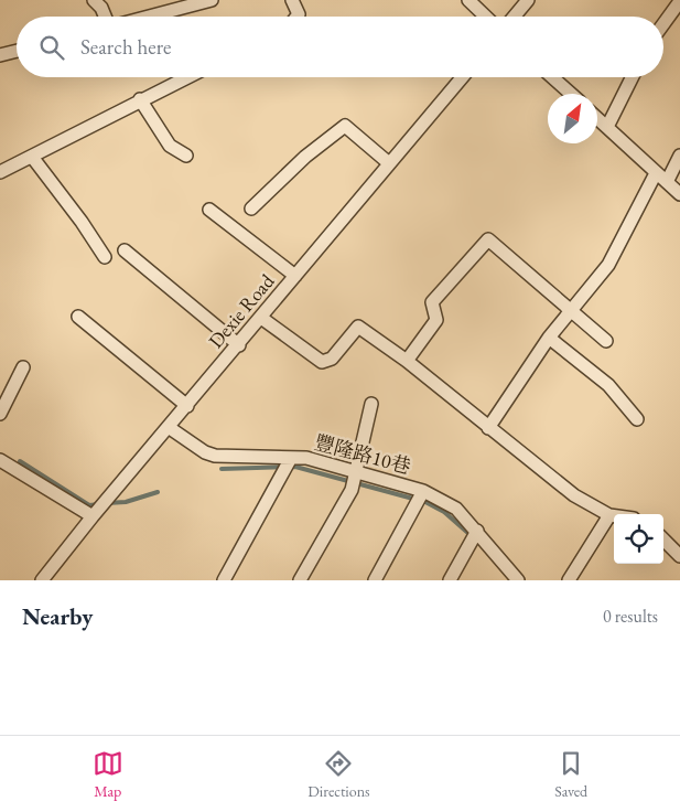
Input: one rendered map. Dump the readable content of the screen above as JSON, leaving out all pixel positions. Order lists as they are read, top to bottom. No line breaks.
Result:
{"streets":{"street":["Dexie Road","豐隆路10巷"]},"crossings":[["Dexie Road","豐隆路10巷"]],"north":"top right","page":{"search":"Search here","heading":["Nearby","0 results"],"nav":["Map","Directions","Saved"]}}
